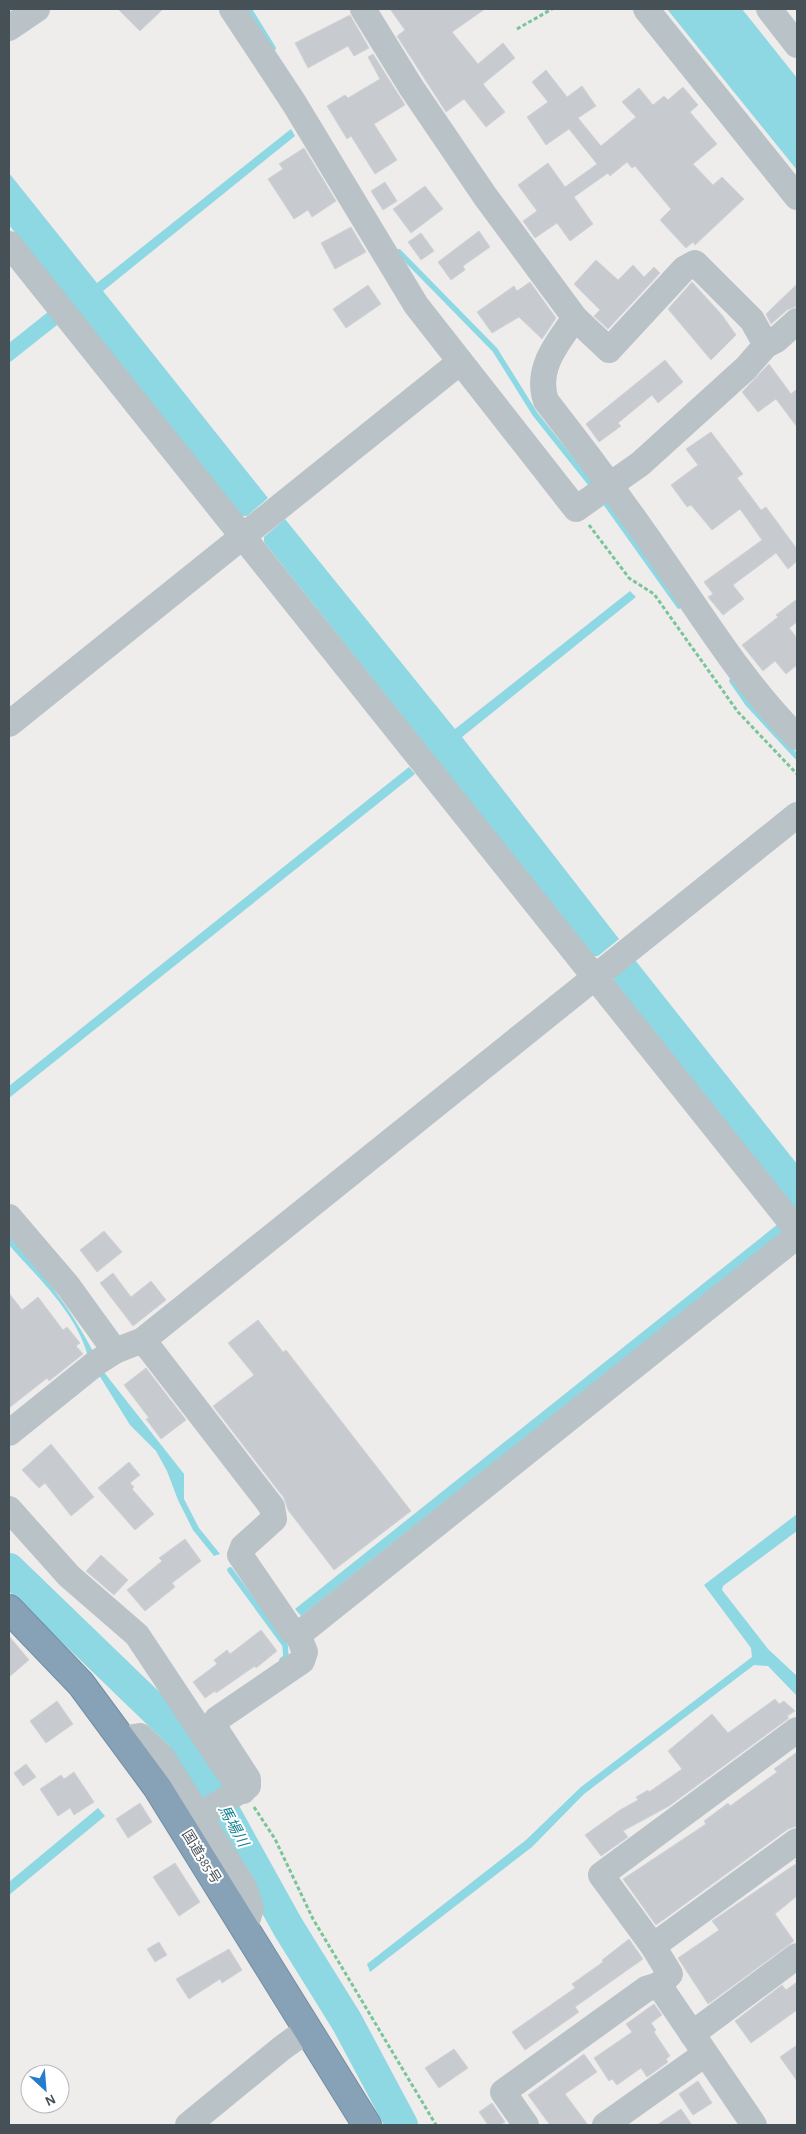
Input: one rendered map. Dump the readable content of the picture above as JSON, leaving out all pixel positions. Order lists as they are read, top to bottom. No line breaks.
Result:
{"streets":{"highway":["国道385号"]},"water":["馬場川"],"north":"bottom right"}
